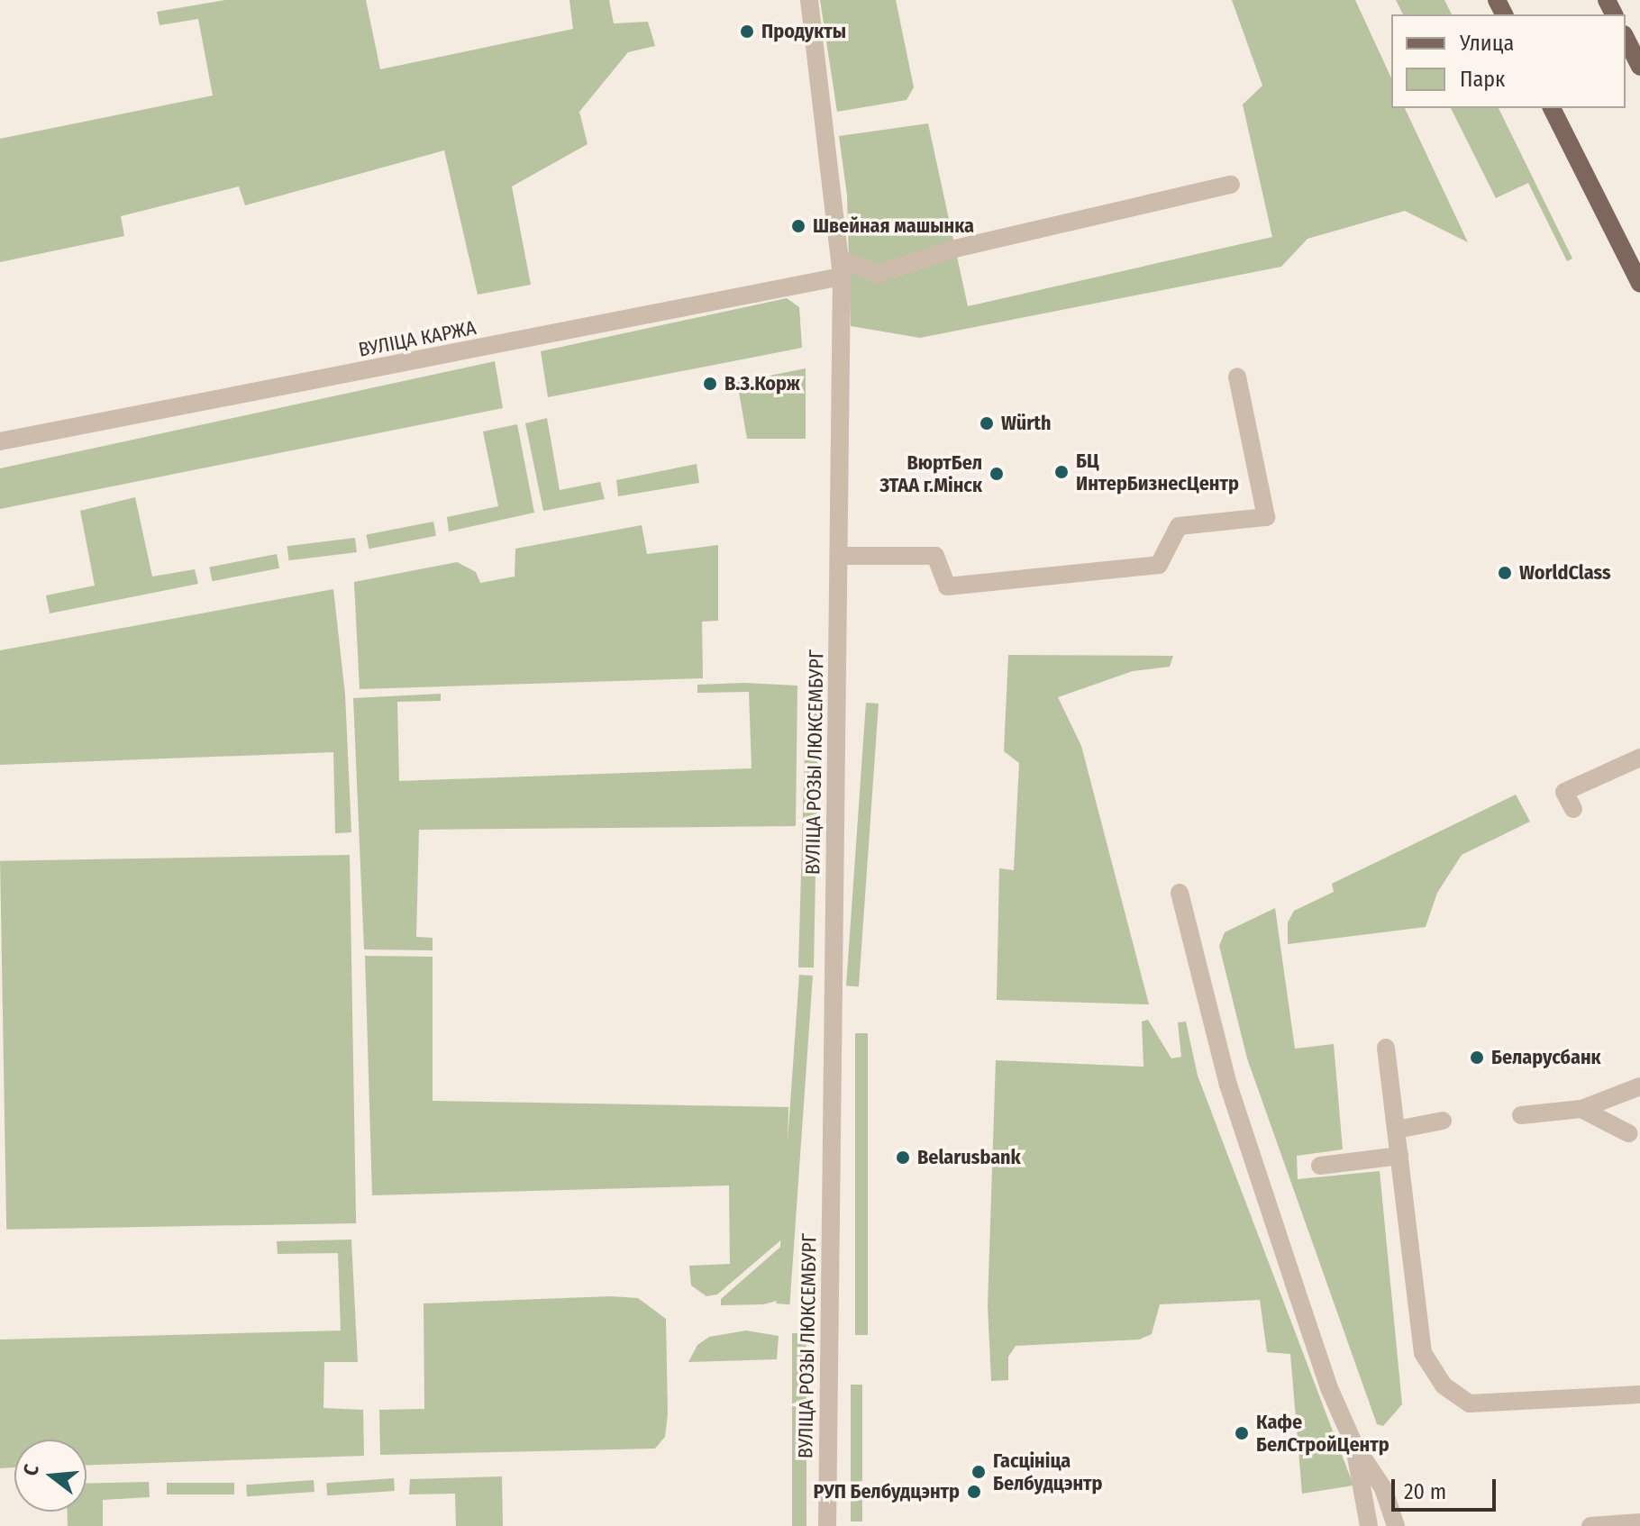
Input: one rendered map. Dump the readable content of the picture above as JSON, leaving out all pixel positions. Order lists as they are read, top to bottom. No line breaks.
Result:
{"streets":{"street":["ВУЛІЦА КАРЖА","ВУЛІЦА РОЗЫ ЛЮКСЕМБУРГ"]},"crossings":[["ВУЛІЦА КАРЖА","ВУЛІЦА РОЗЫ ЛЮКСЕМБУРГ"]],"places":["Продукты","Швейная машынка","В.З.Корж","Würth","БЦ ИнтерБизнесЦентр","ВюртБел ЗТАА г.Мінск","WorldClass","Беларусбанк","Belarusbank","Кафе БелСтройЦентр","Гасцініца Белбудцэнтр","РУП Белбудцэнтр"],"legend":["Улица","Парк"],"scale_bar":"20 m","north":"left"}
